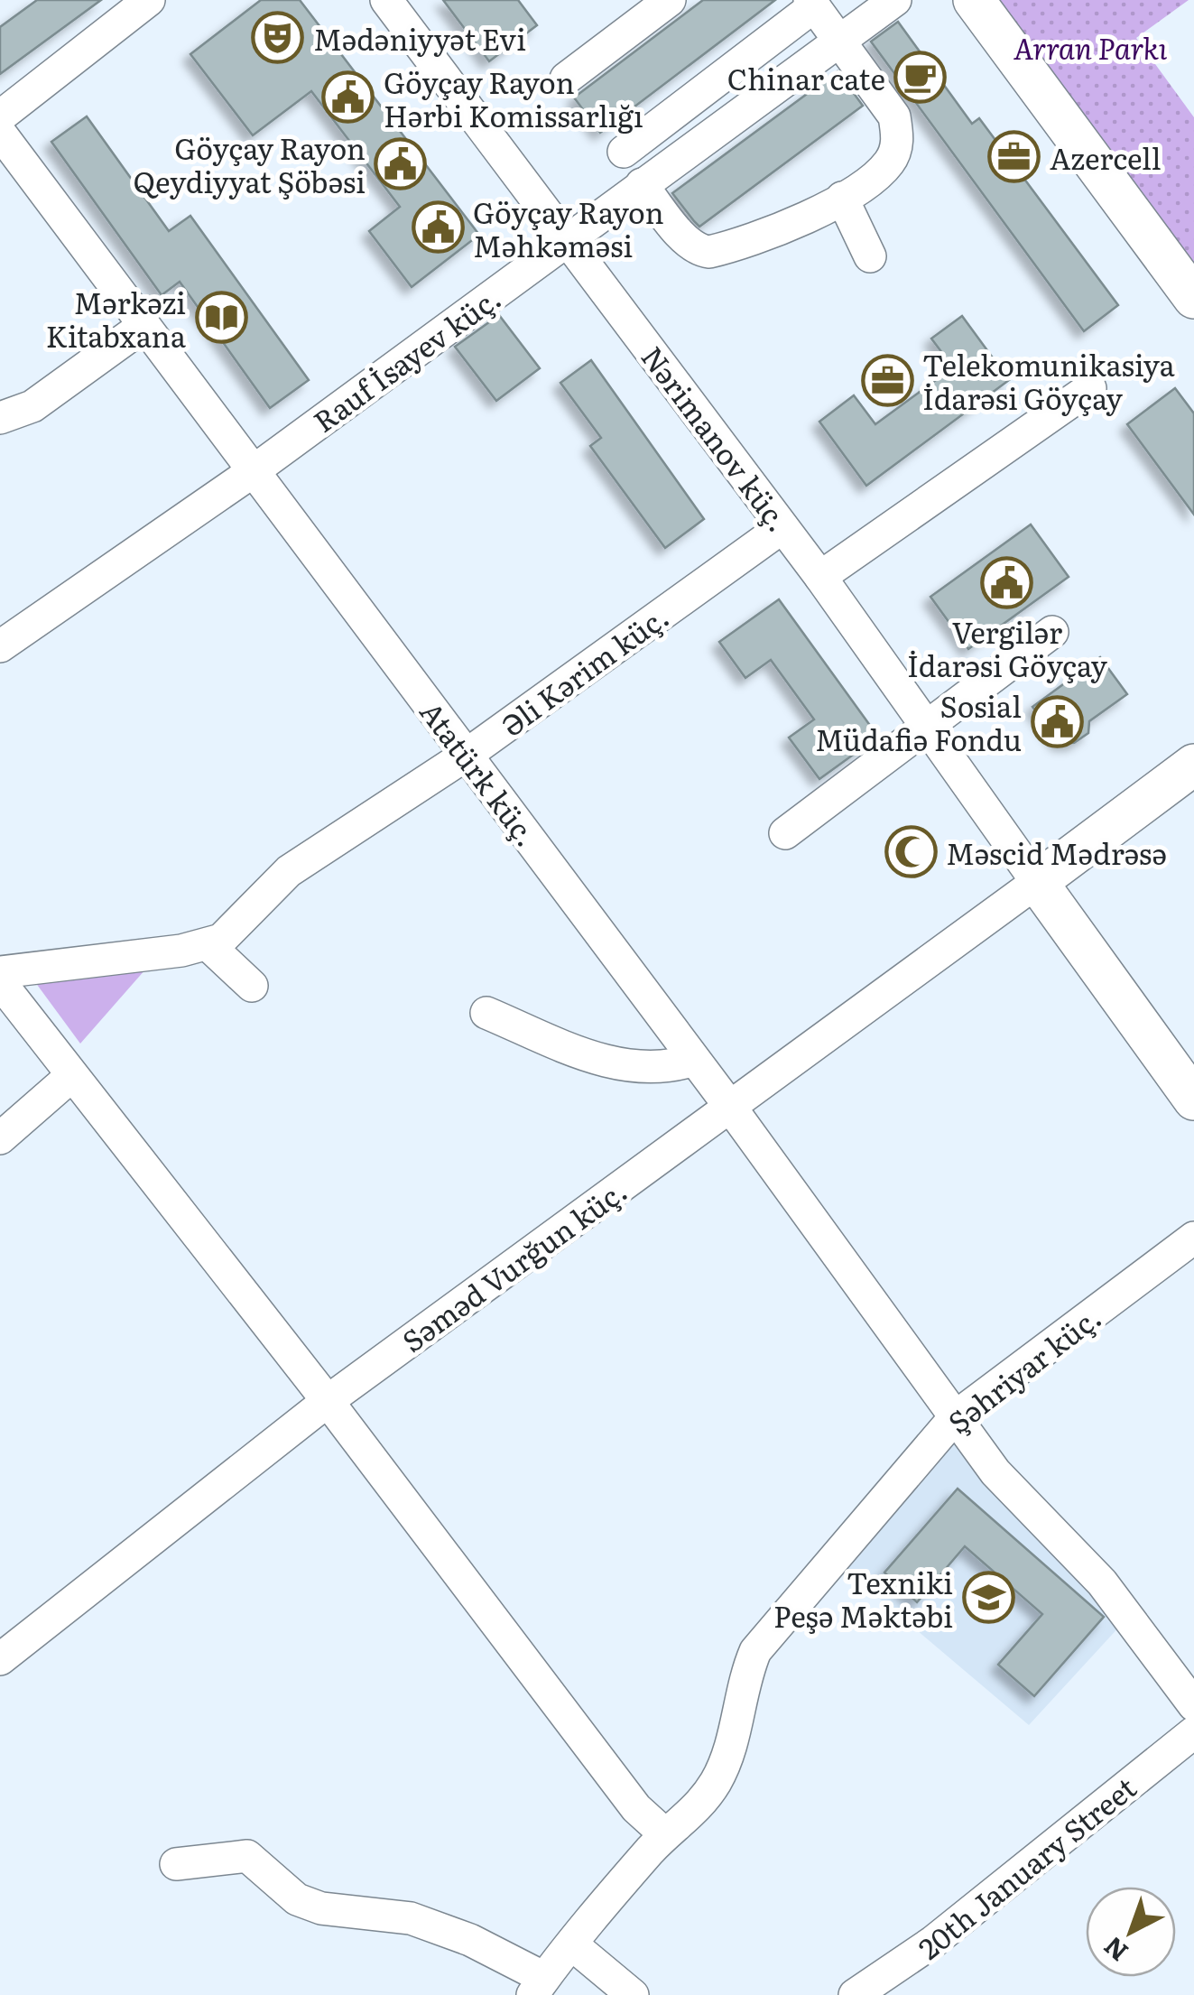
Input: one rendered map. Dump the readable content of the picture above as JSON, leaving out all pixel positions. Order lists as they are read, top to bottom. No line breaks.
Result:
{"streets":{"street":["Rauf İsayev küç.","Nərimanov küç.","Əli Kərim küç.","Atatürk küç.","Səməd Vurğun küç.","Şəhriyar küç.","20th January Street"]},"crossings":[["Rauf İsayev küç.","Nərimanov küç."],["Rauf İsayev küç.","Atatürk küç."],["Nərimanov küç.","Əli Kərim küç."],["Nərimanov küç.","Səməd Vurğun küç."],["Əli Kərim küç.","Atatürk küç."],["Atatürk küç.","Səməd Vurğun küç."],["Atatürk küç.","Şəhriyar küç."]],"parks":["Arran Parkı"],"places":{"theatre":["Mədəniyyət Evi"],"cafe":["Chinar cate"],"public building":["Göyçay Rayon Hərbi Komissarlığı","Göyçay Rayon Qeydiyyat Şöbəsi","Göyçay Rayon Məhkəməsi","Vergilər İdarəsi Göyçay","Sosial Müdafiə Fondu"],"office":["Azercell","Telekomunikasiya İdarəsi Göyçay"],"library":["Mərkəzi Kitabxana"],"mosque":["Məscid Mədrəsə"],"school or university":["Texniki Peşə Məktəbi"]},"north":"bottom left"}
